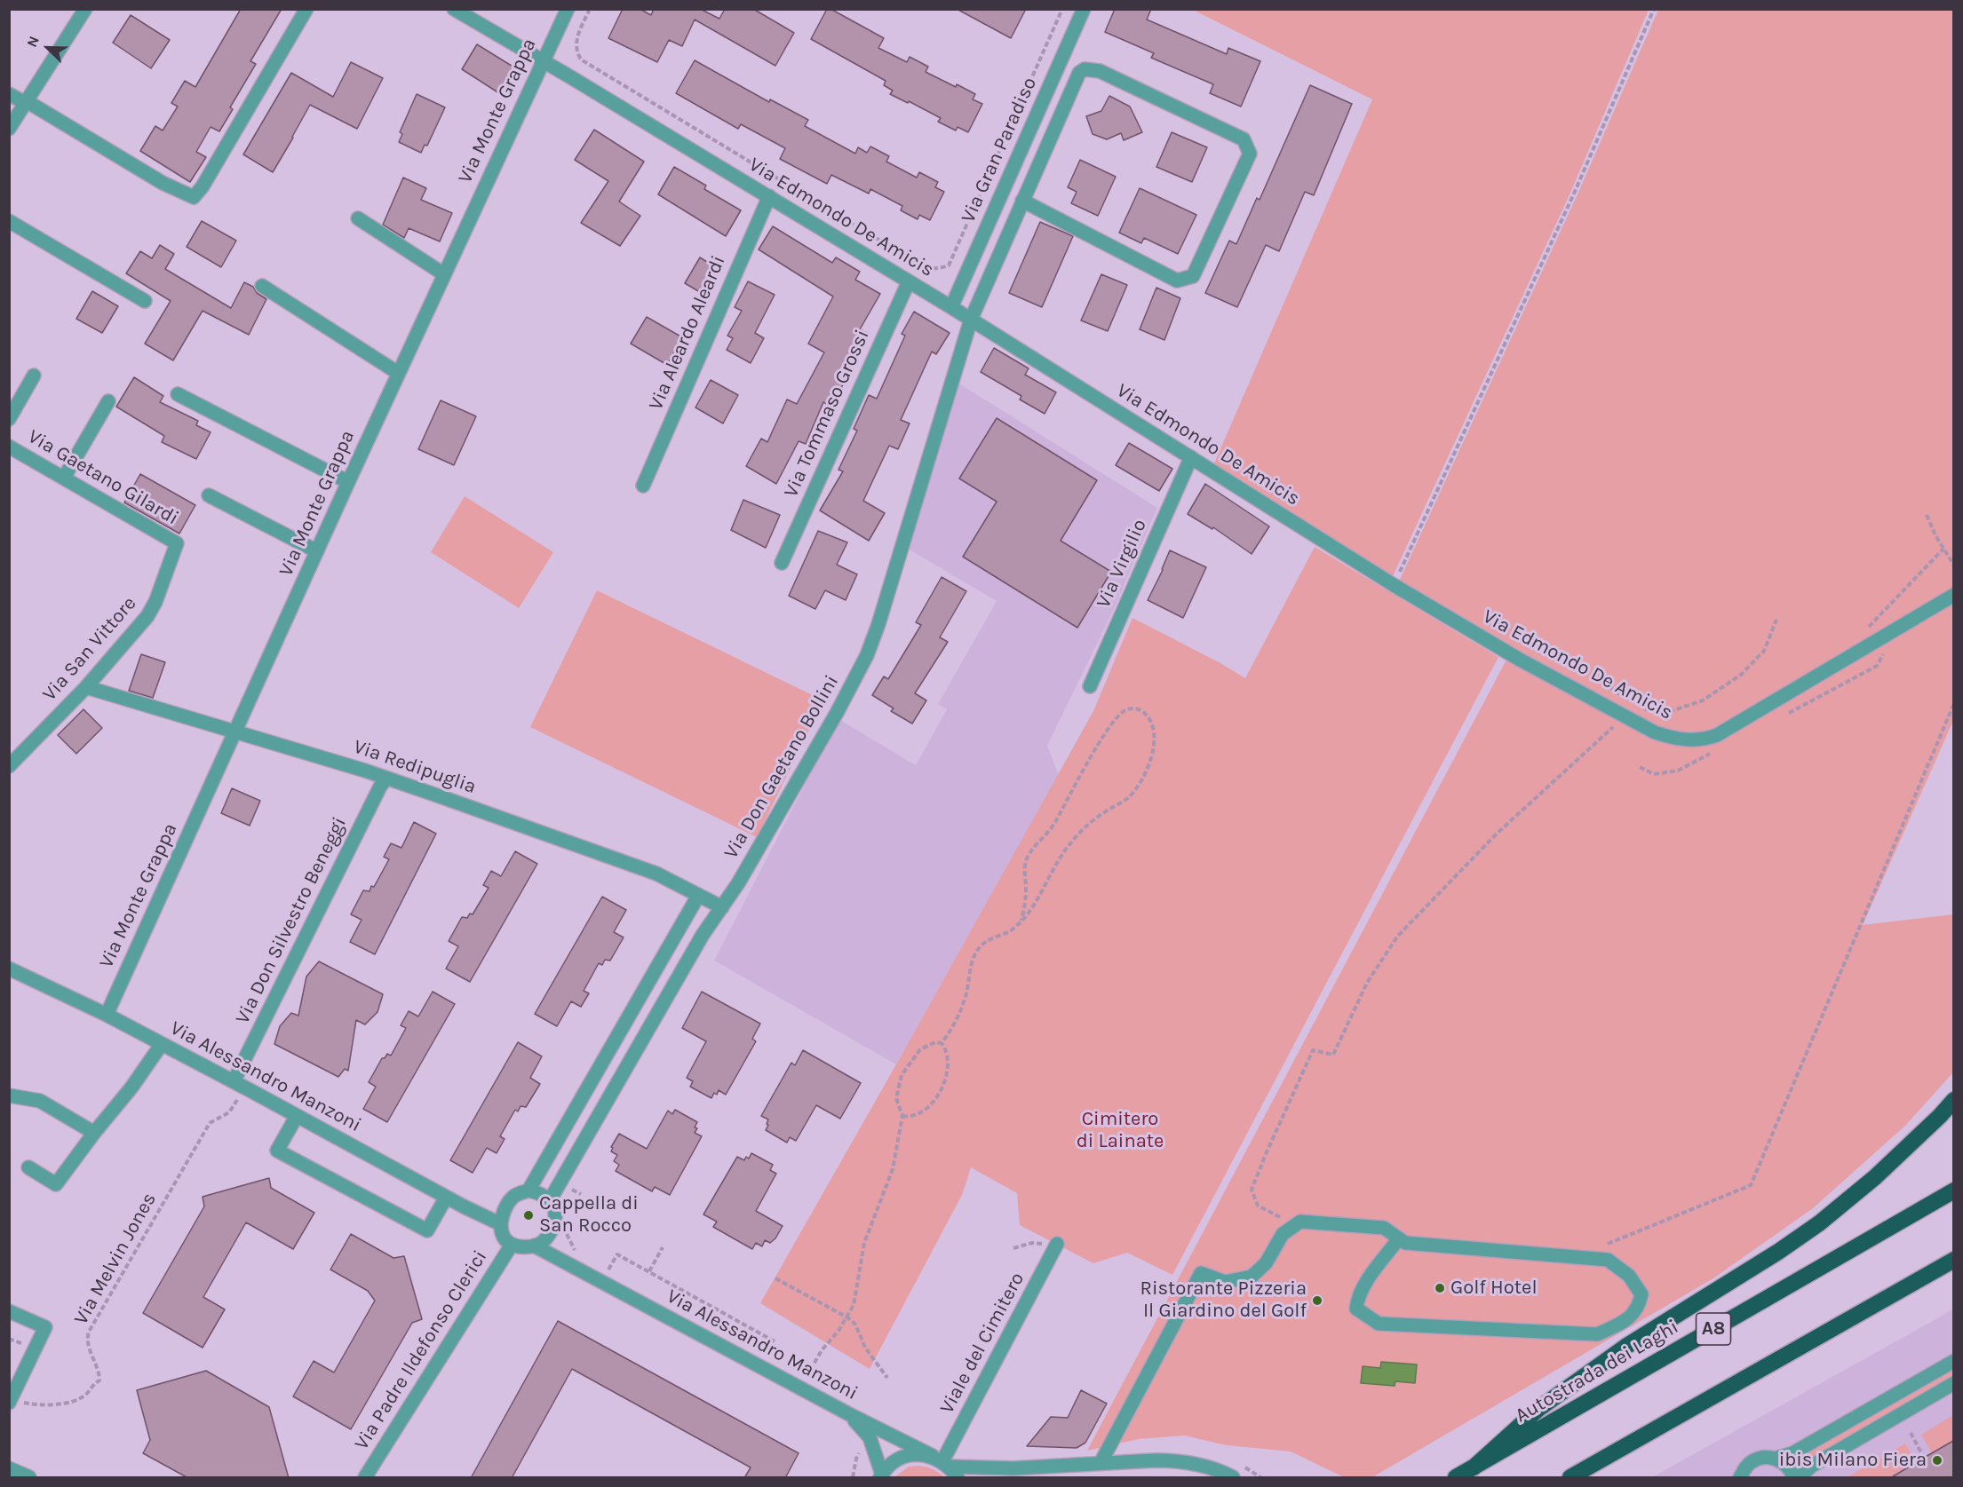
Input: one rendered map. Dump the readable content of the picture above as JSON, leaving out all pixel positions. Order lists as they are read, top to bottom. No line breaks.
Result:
{"streets":{"highway":["A8","Autostrada dei Laghi"],"street":["Via Monte Grappa","Via Gran Paradiso","Via Edmondo De Amicis","Via Aleardo Aleardi","Via Tommaso Grossi","Via Gaetano Gilardi","Via Virgilio","Via San Vittore","Via Redipuglia","Via Don Gaetano Bollini","Via Don Silvestro Beneggi","Via Alessandro Manzoni","Viale del Cimitero","Via Padre Ildefonso Clerici"],"path":["Via Melvin Jones"]},"crossings":[["Via Monte Grappa","Via Edmondo De Amicis"],["Via Monte Grappa","Via Redipuglia"],["Via Monte Grappa","Via Alessandro Manzoni"],["Via Gran Paradiso","Via Edmondo De Amicis"],["Via Edmondo De Amicis","Via Aleardo Aleardi"],["Via Edmondo De Amicis","Via Tommaso Grossi"],["Via Edmondo De Amicis","Via Virgilio"],["Via Edmondo De Amicis","Via Don Gaetano Bollini"],["Via Gaetano Gilardi","Via San Vittore"],["Via San Vittore","Via Redipuglia"],["Via Redipuglia","Via Don Gaetano Bollini"],["Via Redipuglia","Via Don Silvestro Beneggi"],["Via Don Gaetano Bollini","Via Alessandro Manzoni"],["Via Don Gaetano Bollini","Via Padre Ildefonso Clerici"],["Via Don Silvestro Beneggi","Via Alessandro Manzoni"],["Via Don Silvestro Beneggi","Via Melvin Jones"],["Via Alessandro Manzoni","Via Melvin Jones"],["Via Alessandro Manzoni","Viale del Cimitero"],["Via Alessandro Manzoni","Via Padre Ildefonso Clerici"]],"parks":["Cimitero di Lainate"],"places":["Cappella di San Rocco","Golf Hotel","Ristorante Pizzeria Il Giardino del Golf","ibis Milano Fiera"],"north":"top left"}
